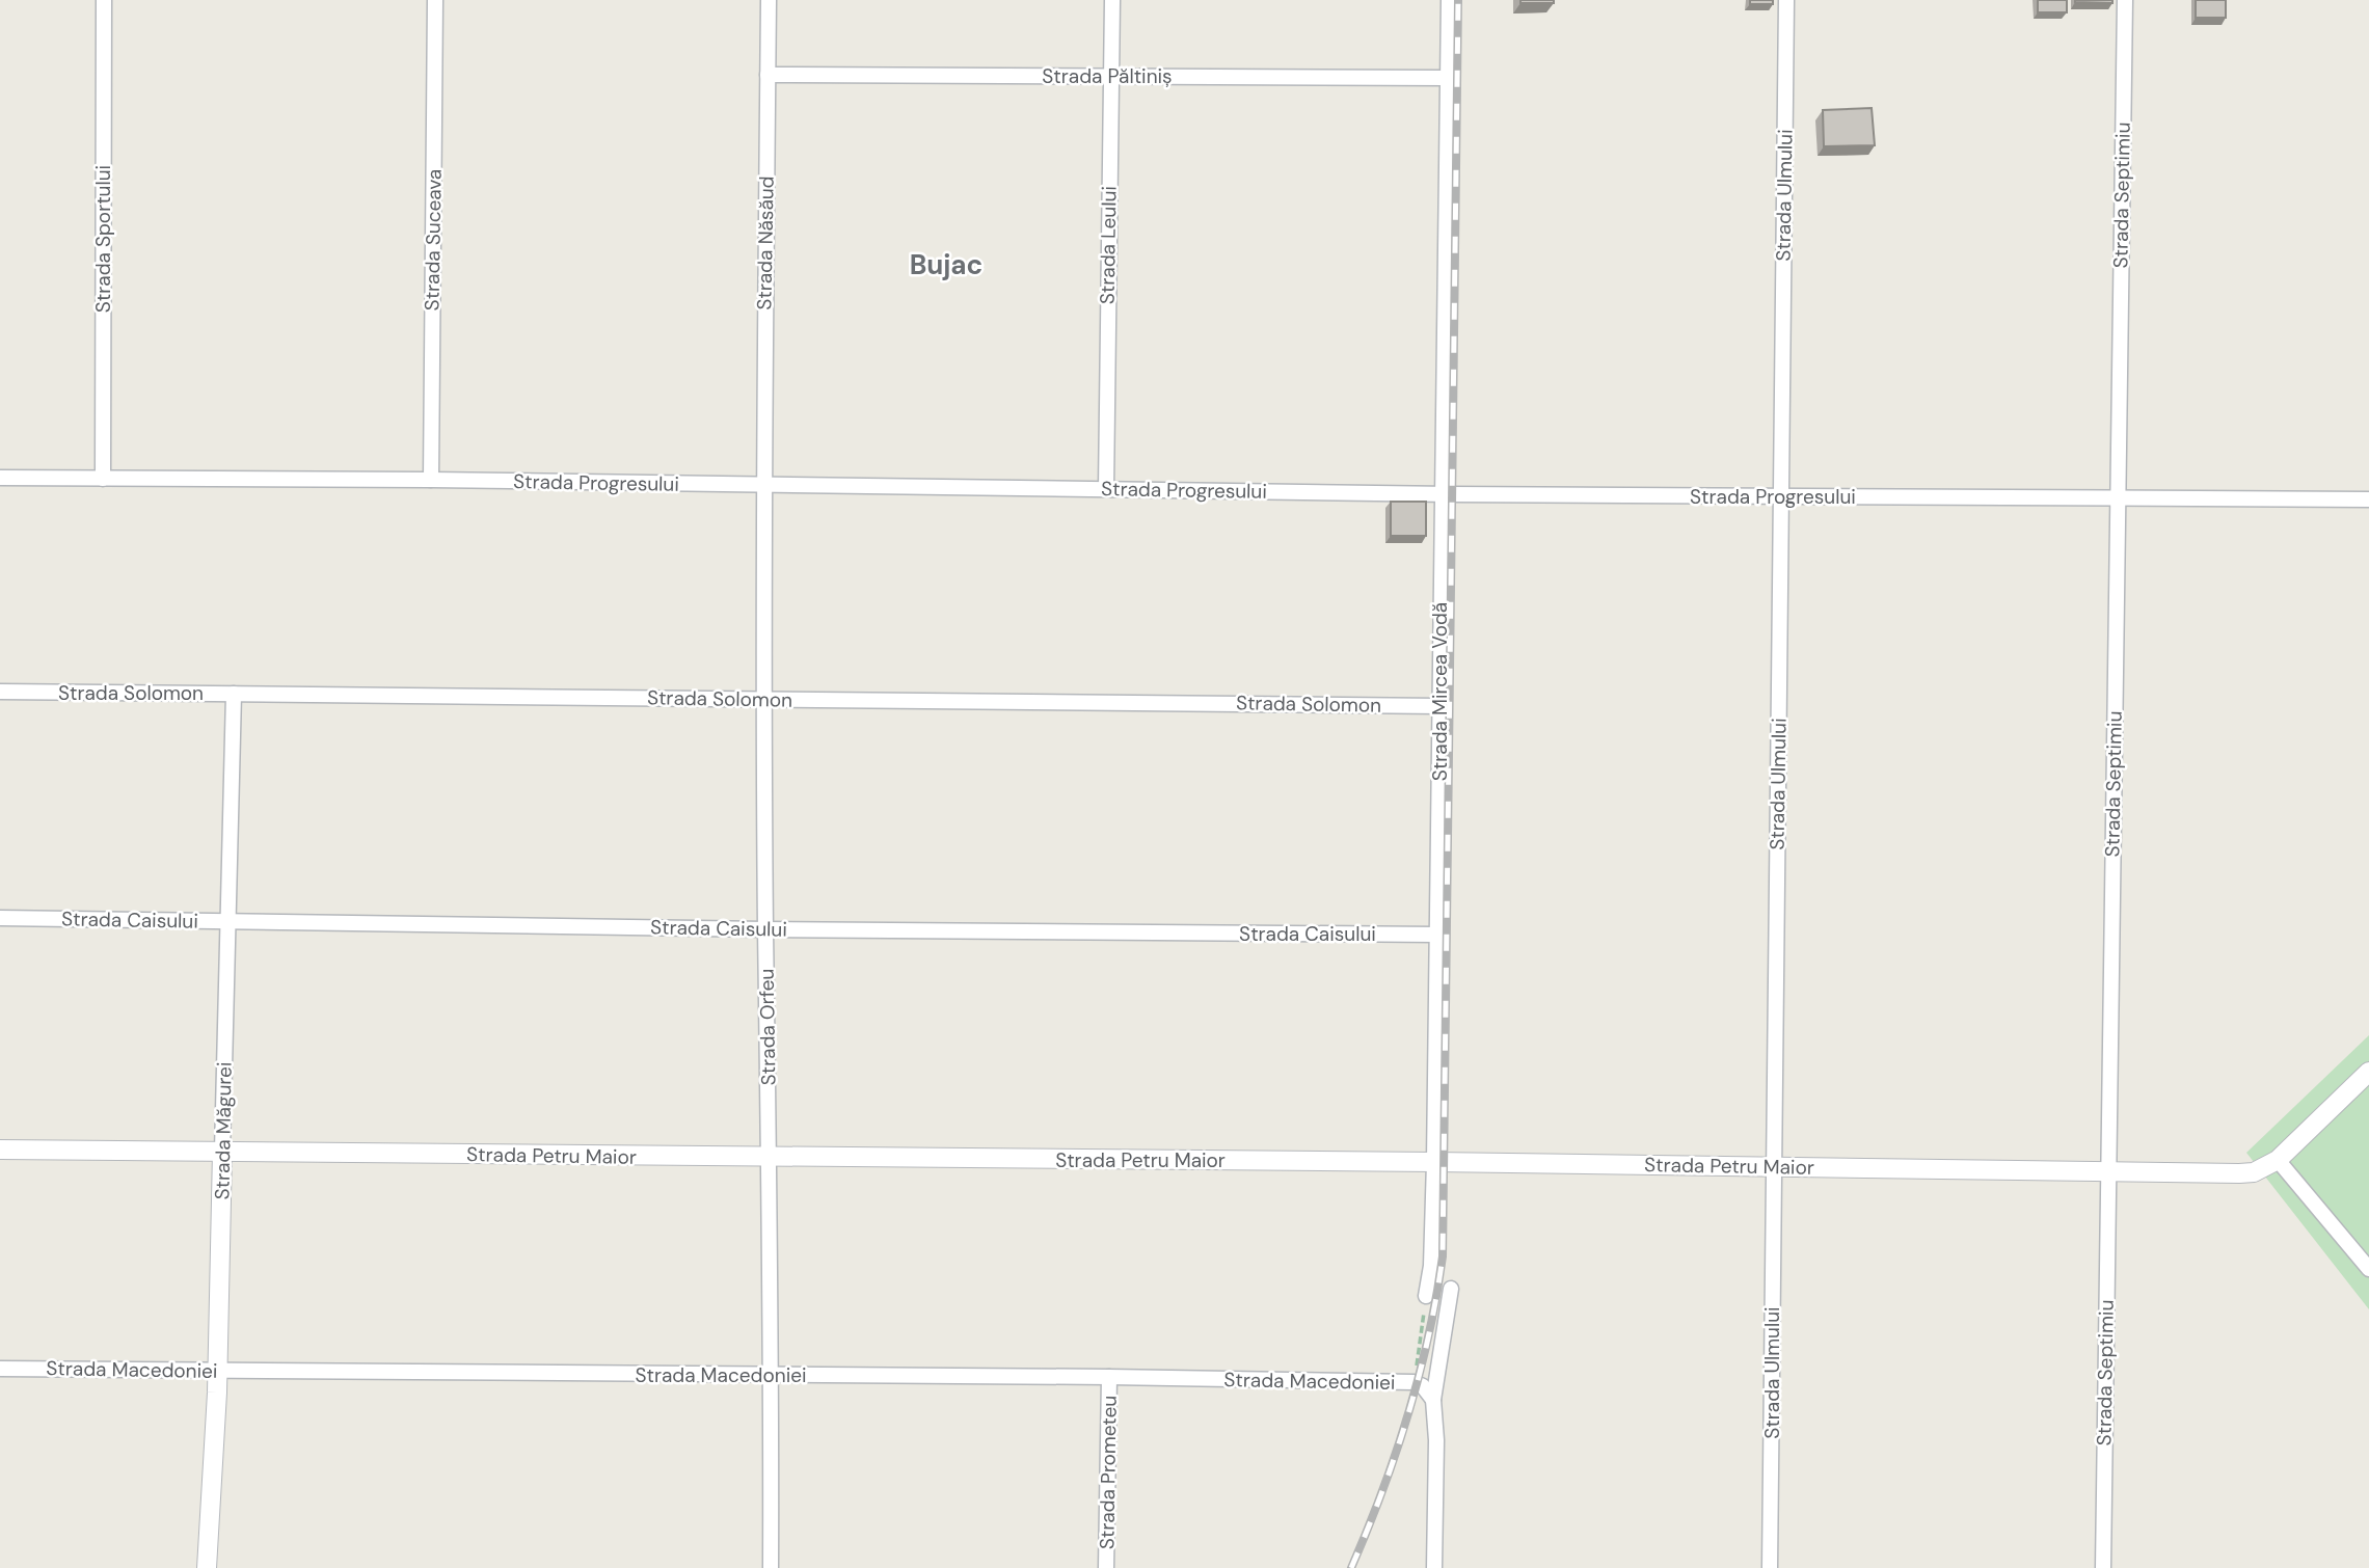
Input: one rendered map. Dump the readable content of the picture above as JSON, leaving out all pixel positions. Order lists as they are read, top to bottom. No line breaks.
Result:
{"streets":{"street":["Strada Păltiniș","Strada Ulmului","Strada Septimiu","Strada Sportului","Strada Suceava","Strada Năsăud","Strada Leului","Strada Progresului","Strada Mircea Vodă","Strada Solomon","Strada Caisului","Strada Orfeu","Strada Măgurei","Strada Petru Maior","Strada Macedoniei","Strada Prometeu"]},"crossings":[["Strada Păltiniș","Strada Năsăud"],["Strada Păltiniș","Strada Leului"],["Strada Păltiniș","Strada Mircea Vodă"],["Strada Ulmului","Strada Progresului"],["Strada Ulmului","Strada Petru Maior"],["Strada Septimiu","Strada Progresului"],["Strada Septimiu","Strada Petru Maior"],["Strada Sportului","Strada Progresului"],["Strada Suceava","Strada Progresului"],["Strada Năsăud","Strada Progresului"],["Strada Năsăud","Strada Orfeu"],["Strada Leului","Strada Progresului"],["Strada Progresului","Strada Mircea Vodă"],["Strada Progresului","Strada Orfeu"],["Strada Mircea Vodă","Strada Solomon"],["Strada Mircea Vodă","Strada Caisului"],["Strada Mircea Vodă","Strada Petru Maior"],["Strada Solomon","Strada Orfeu"],["Strada Solomon","Strada Măgurei"],["Strada Caisului","Strada Orfeu"],["Strada Caisului","Strada Măgurei"],["Strada Orfeu","Strada Petru Maior"],["Strada Orfeu","Strada Macedoniei"],["Strada Măgurei","Strada Petru Maior"],["Strada Măgurei","Strada Macedoniei"],["Strada Macedoniei","Strada Prometeu"]],"districts":["Bujac"]}
